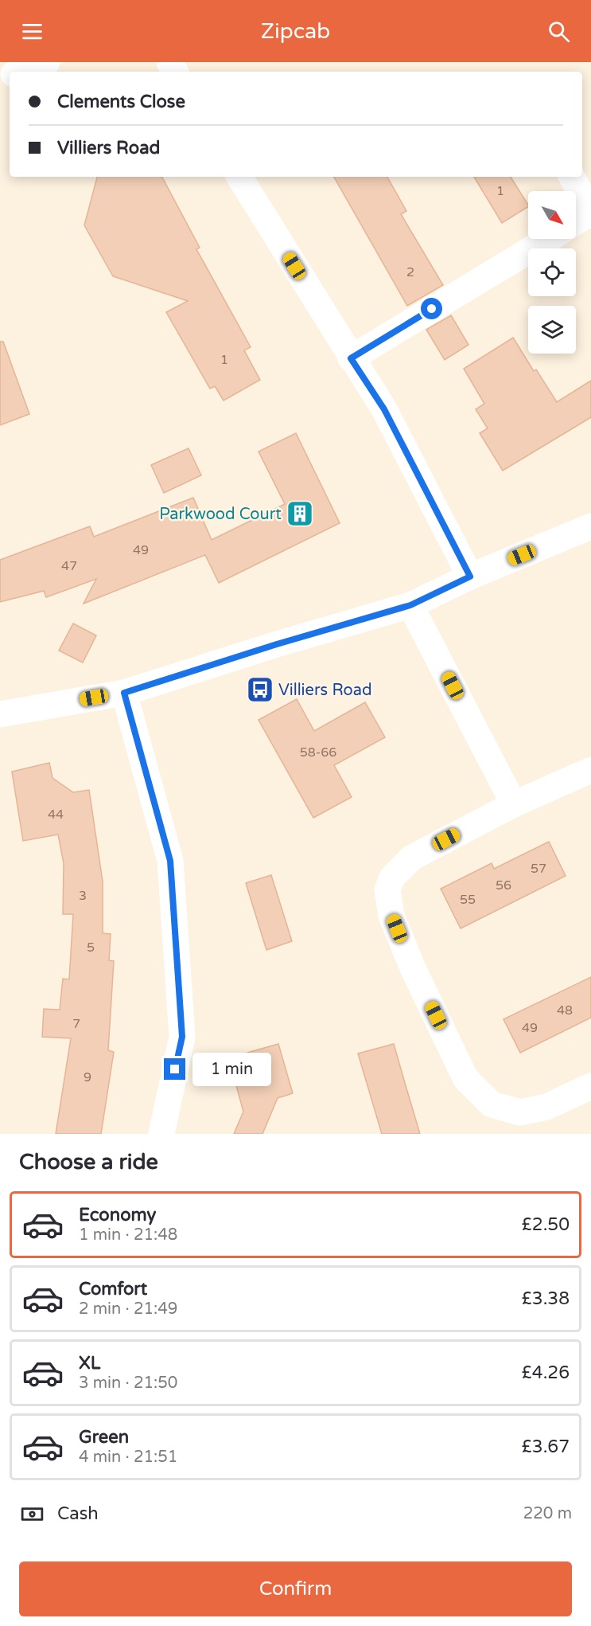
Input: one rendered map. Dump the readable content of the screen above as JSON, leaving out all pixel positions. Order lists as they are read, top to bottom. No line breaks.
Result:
{"places":{"building":["Parkwood Court"],"bus stop":["Villiers Road"]},"house_numbers":["1","2","1","49","47","58-66","44","57","56","3","55","5","48","7","49","9"],"north":"bottom right","page":{"header":"Zipcab","banner":["Clements Close","Villiers Road"],"bubble":"1 min","heading":"Choose a ride","list":[{"name":"Economy","note":"1 min · 21:48","value":"£2.50"},{"name":"Comfort","note":"2 min · 21:49","value":"£3.38"},{"name":"XL","note":"3 min · 21:50","value":"£4.26"},{"name":"Green","note":"4 min · 21:51","value":"£3.67"}],"pay":["Cash","220 m"],"buttons":"Confirm"}}
